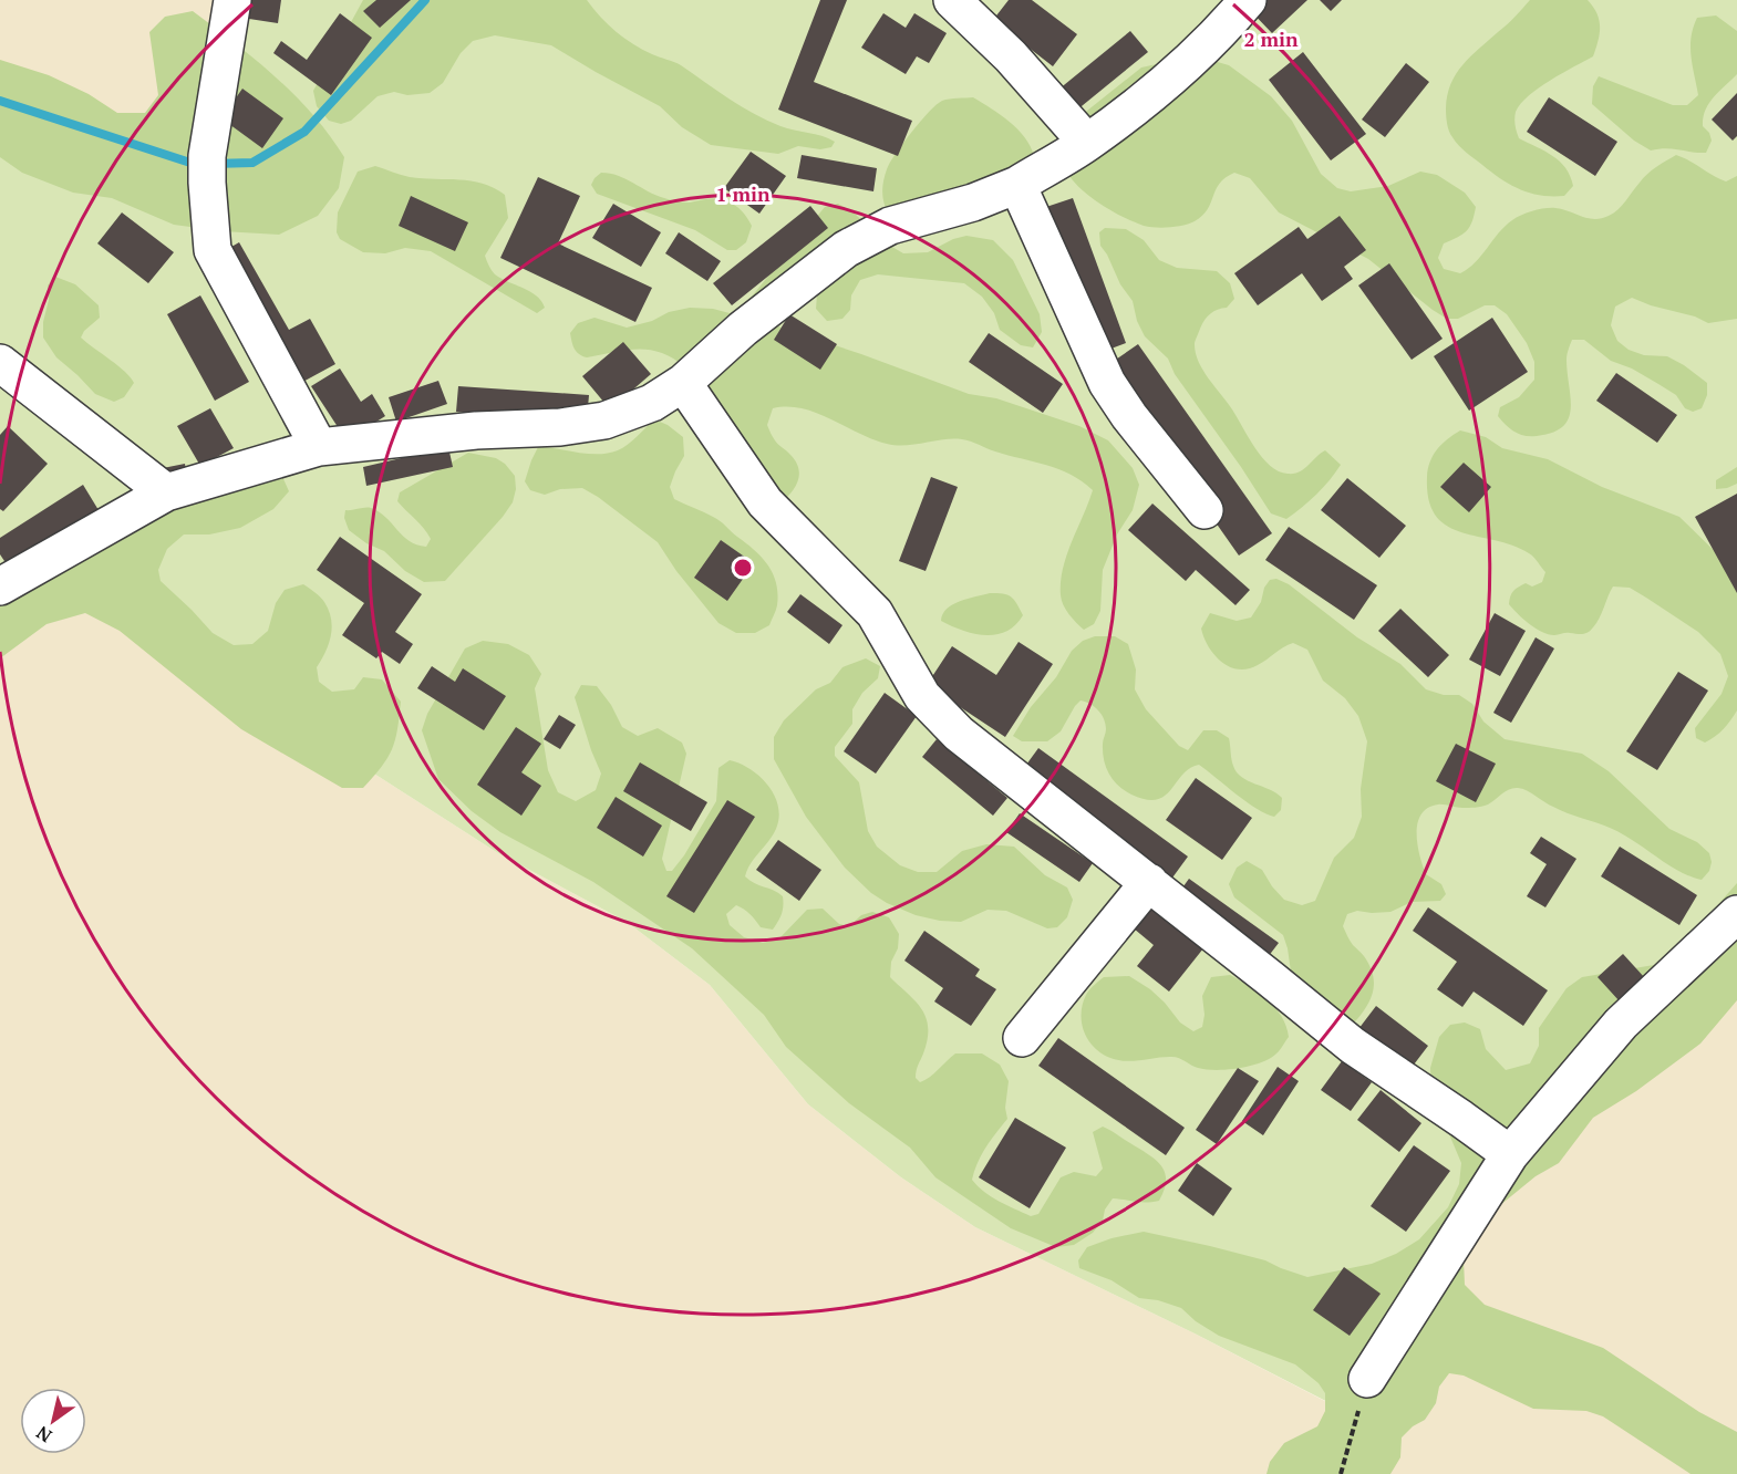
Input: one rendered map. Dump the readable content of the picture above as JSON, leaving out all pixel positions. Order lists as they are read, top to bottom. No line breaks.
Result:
{"north":"bottom left","rings":["2 min","1 min"]}
